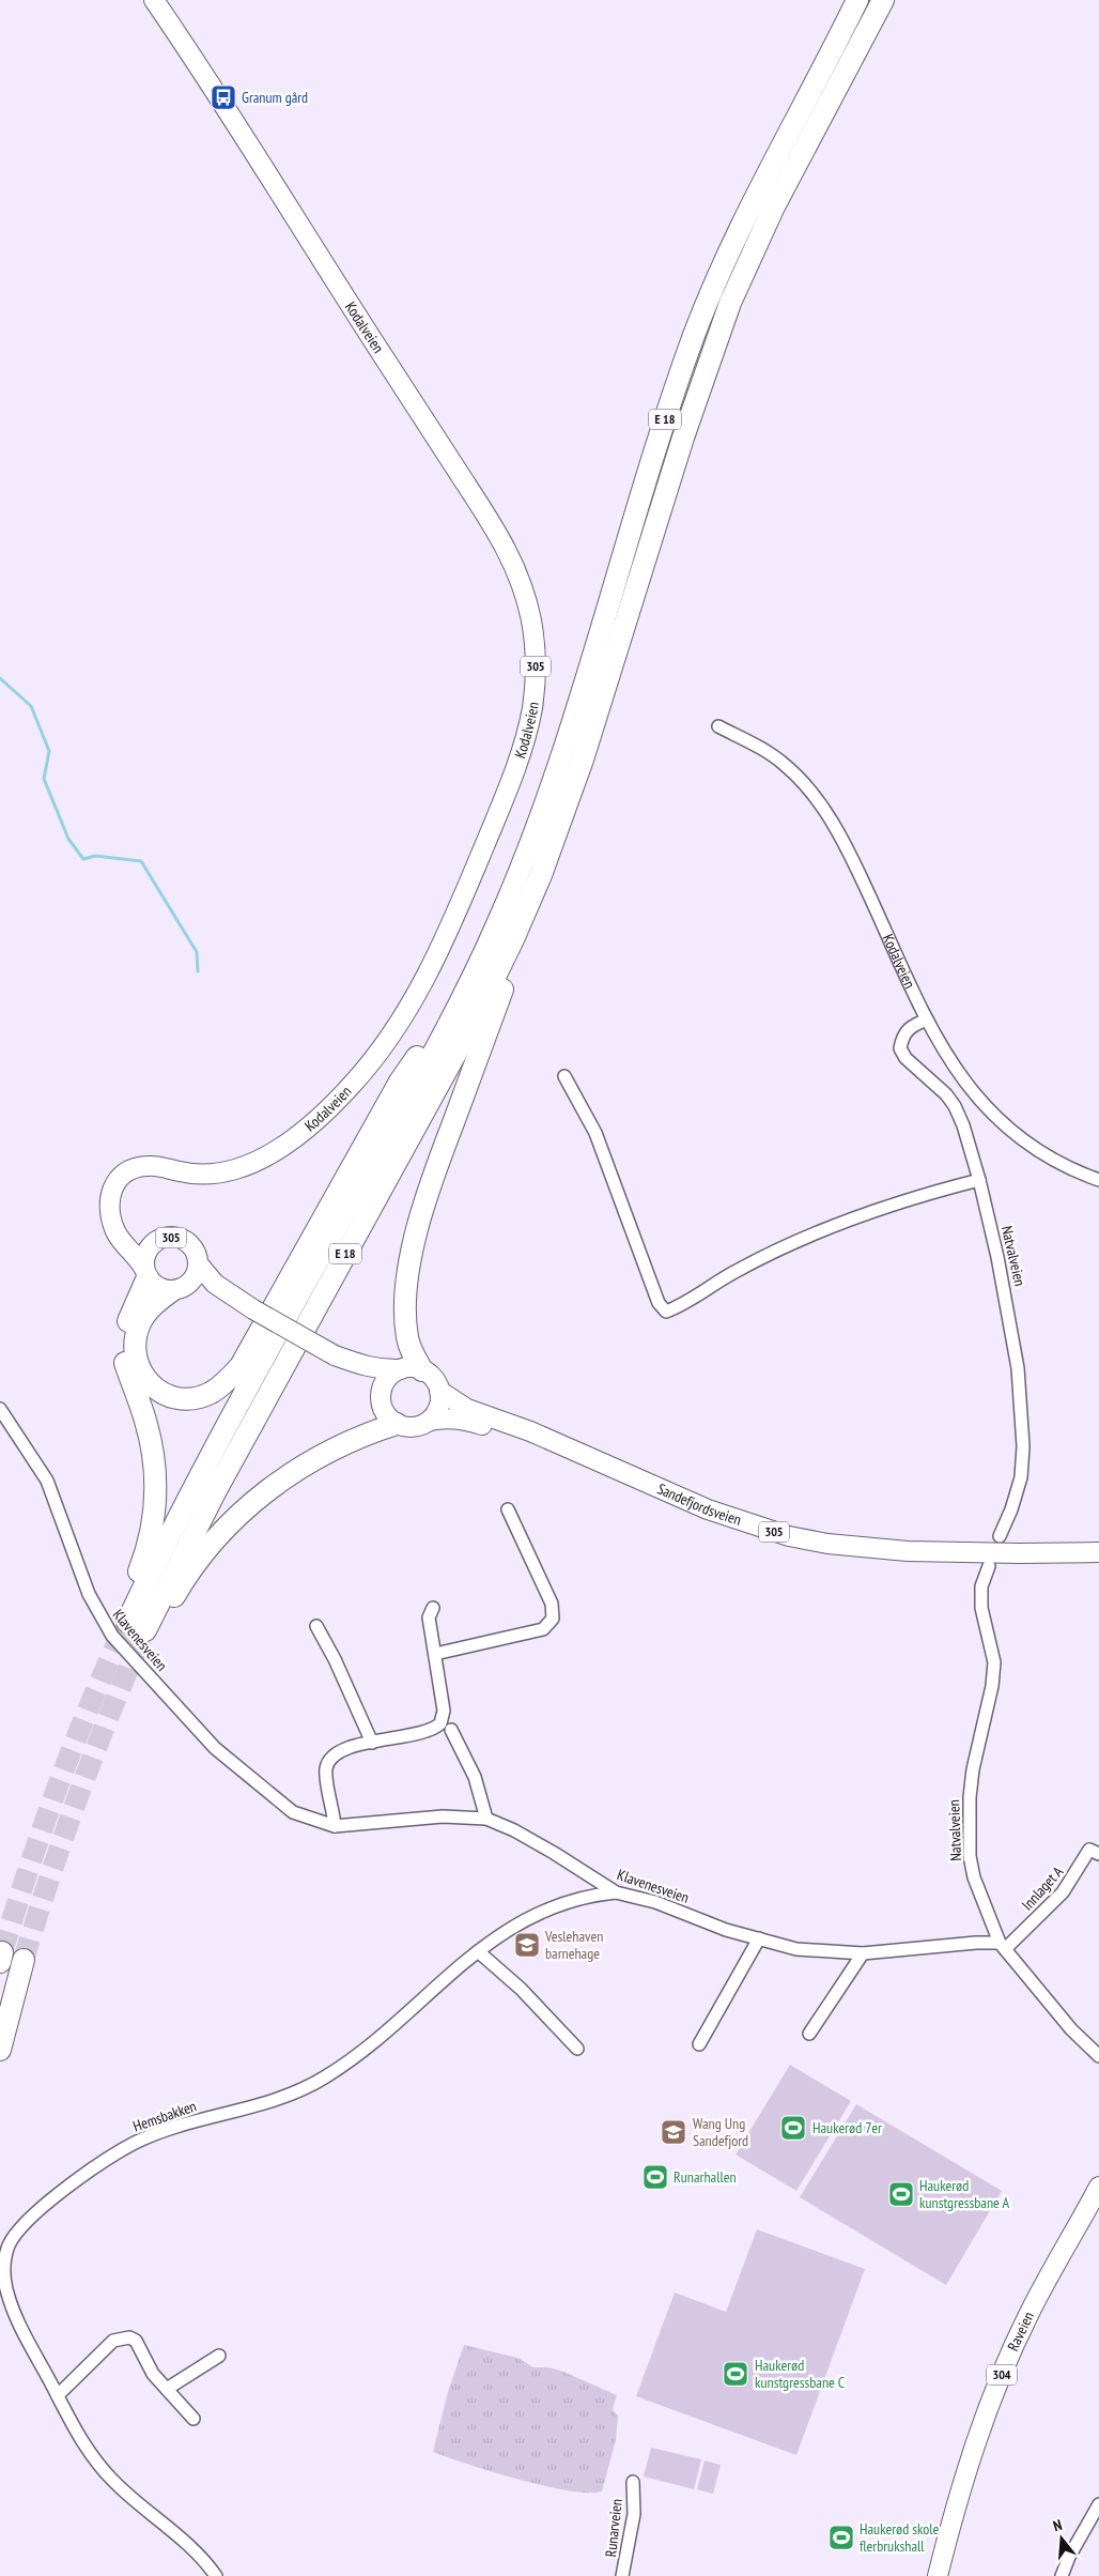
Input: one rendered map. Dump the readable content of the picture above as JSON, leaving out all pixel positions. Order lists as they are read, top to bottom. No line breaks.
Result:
{"streets":{"highway":["E 18"],"main road":["Kodalveien","305","Sandefjordsveien","Raveien","304"],"street":["Natvalveien","Klavenesveien","Innlaget A","Hemsbakken","Runarveien"]},"crossings":[["Kodalveien","E 18"],["Kodalveien","305"],["Kodalveien","Natvalveien"],["E 18","305"],["305","Sandefjordsveien"],["Natvalveien","Klavenesveien"],["Natvalveien","Innlaget A"],["Klavenesveien","Innlaget A"],["Klavenesveien","Hemsbakken"]],"places":{"bus stop":["Granum gård"],"school or university":["Veslehaven barnehage","Wang Ung Sandefjord"],"sports":["Haukerød 7er","Runarhallen","Haukerød kunstgressbane A","Haukerød kunstgressbane C","Haukerød skole flerbrukshall"]},"north":"top"}
